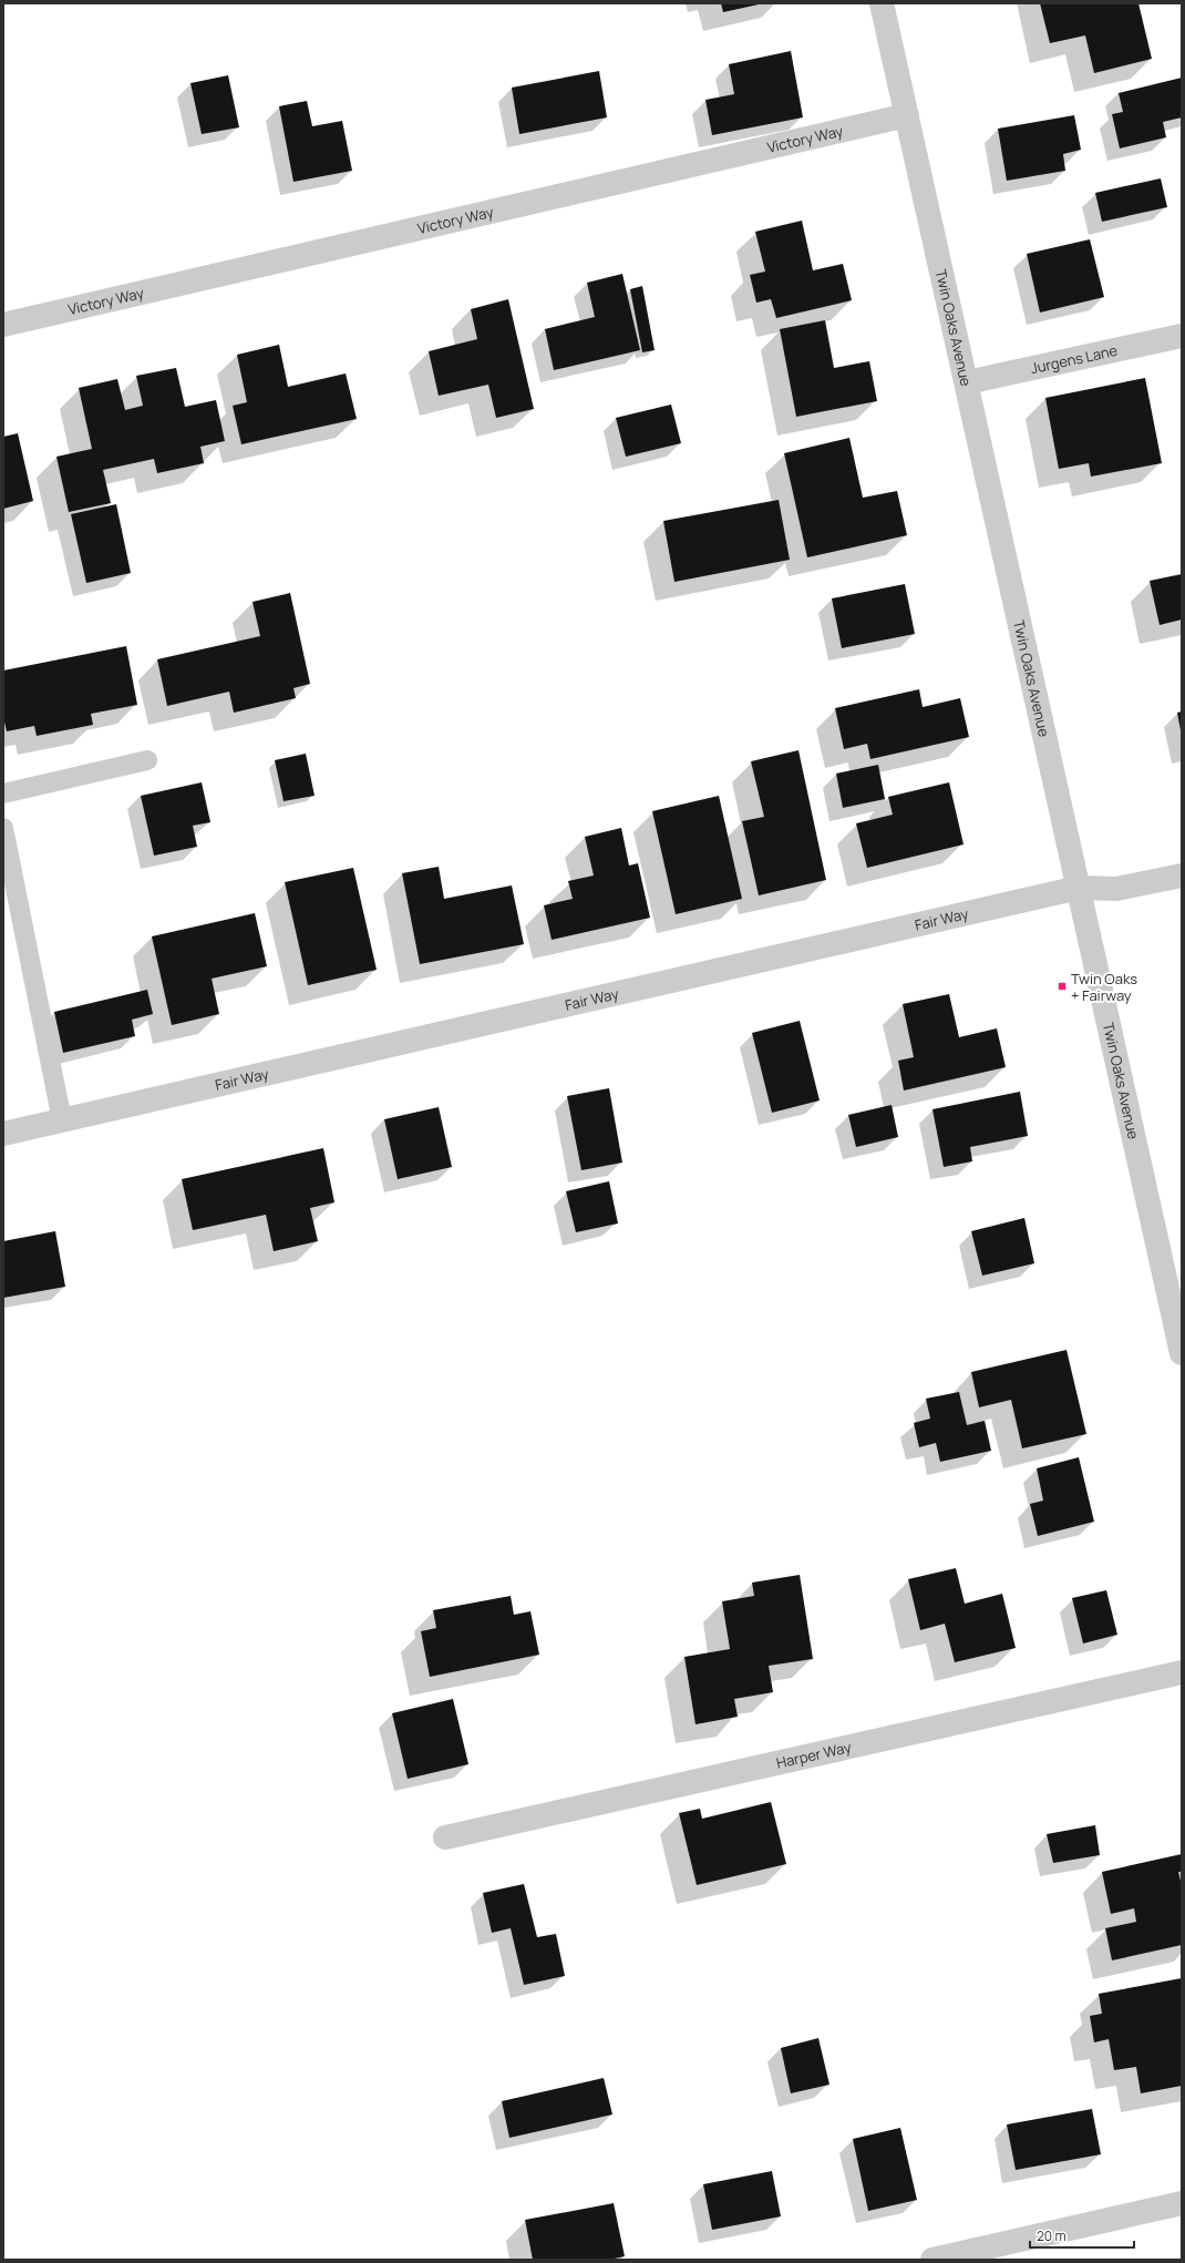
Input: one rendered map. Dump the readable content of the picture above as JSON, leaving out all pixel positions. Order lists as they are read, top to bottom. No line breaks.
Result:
{"streets":{"street":["Victory Way","Twin Oaks Avenue","Jurgens Lane","Fair Way","Harper Way"]},"crossings":[["Victory Way","Twin Oaks Avenue"],["Twin Oaks Avenue","Jurgens Lane"],["Twin Oaks Avenue","Fair Way"]],"places":{"transit":["Twin Oaks + Fairway"]},"scale_bar":"20 m"}
